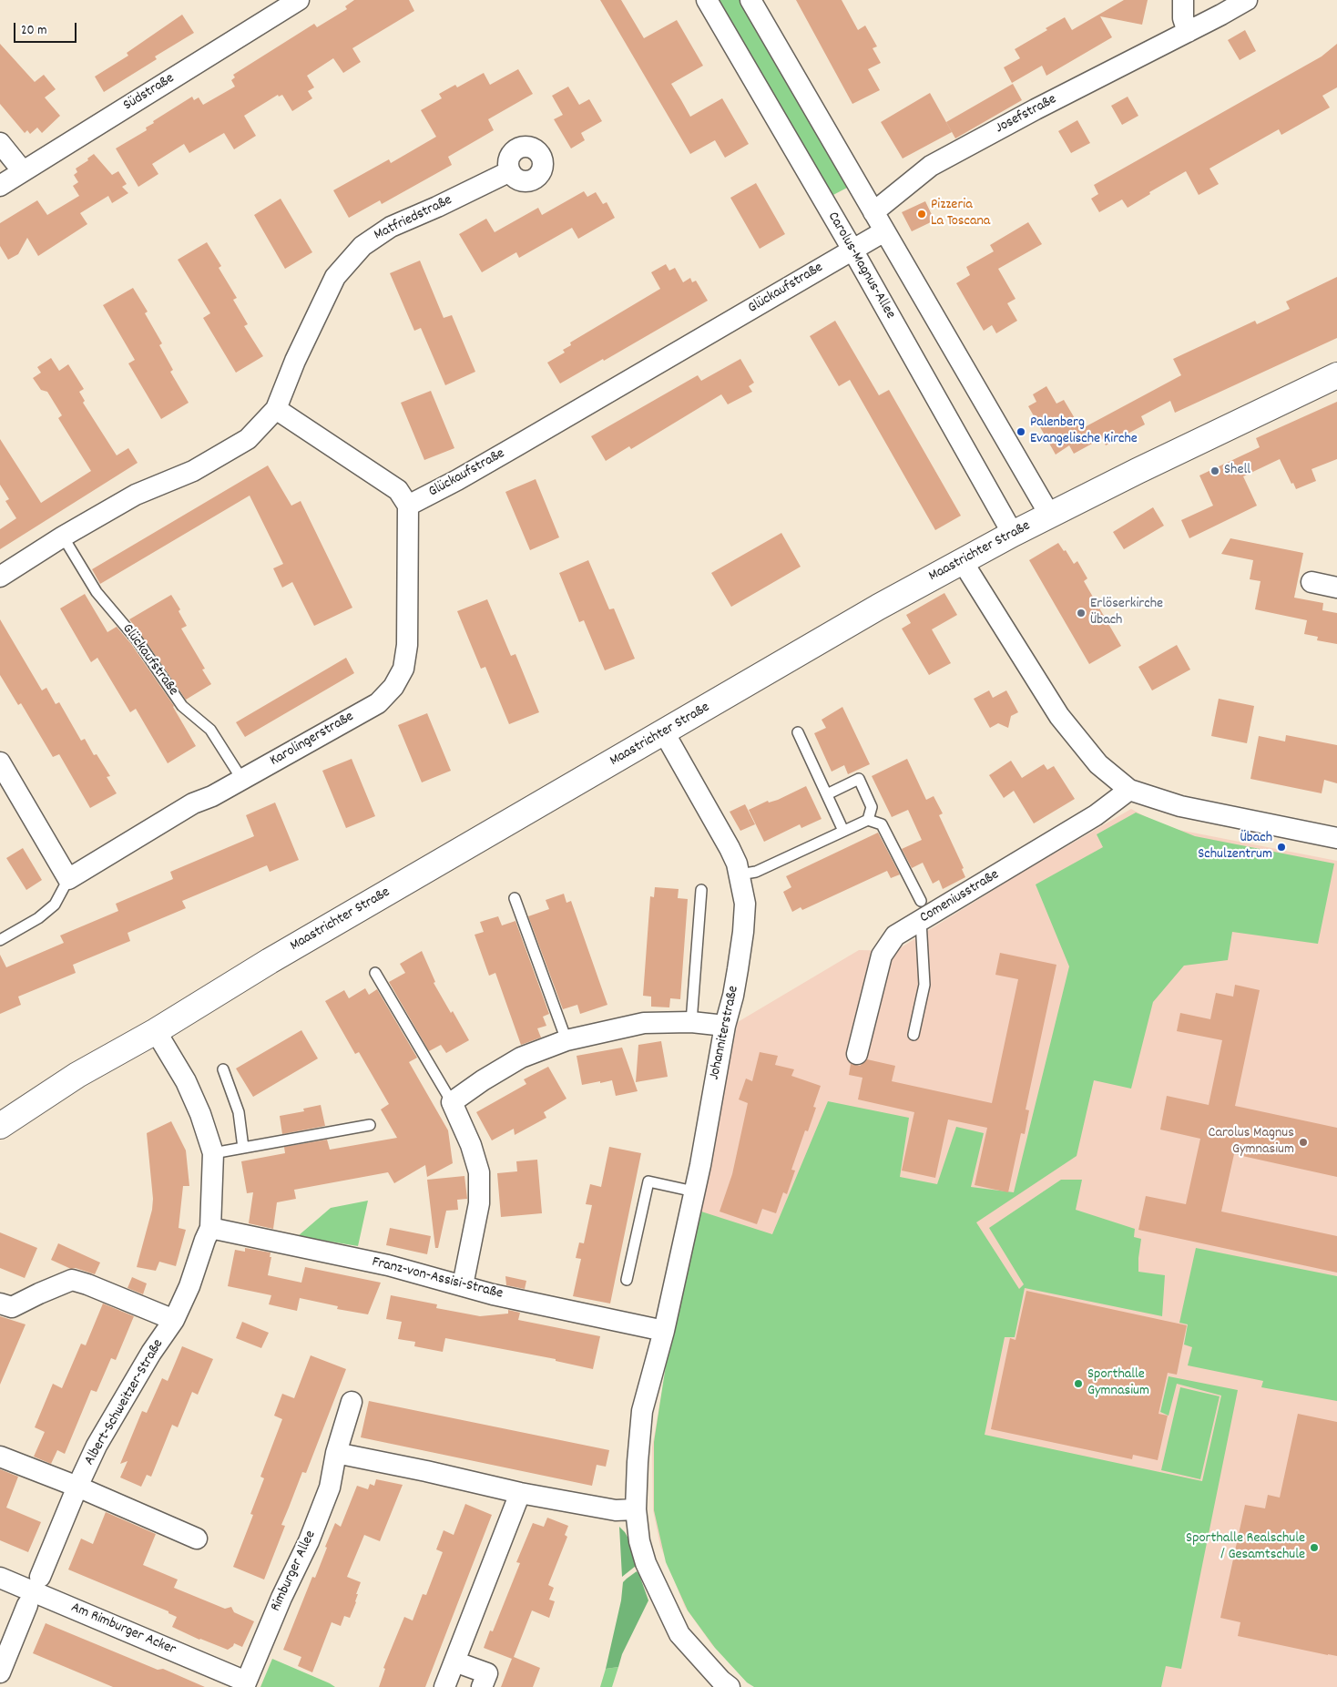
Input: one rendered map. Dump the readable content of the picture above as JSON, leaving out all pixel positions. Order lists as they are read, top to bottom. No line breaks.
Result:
{"streets":{"street":["Südstraße","Josefstraße","Matfriedstraße","Carolus-Magnus-Allee","Glückaufstraße","Maastrichter Straße","Karolingerstraße","Comeniusstraße","Johanniterstraße","Franz-von-Assisi-Straße","Albert-Schweitzer-Straße","Rimburger Allee","Am Rimburger Acker"]},"crossings":[["Carolus-Magnus-Allee","Glückaufstraße"],["Carolus-Magnus-Allee","Maastrichter Straße"],["Glückaufstraße","Karolingerstraße"],["Maastrichter Straße","Johanniterstraße"],["Maastrichter Straße","Albert-Schweitzer-Straße"],["Johanniterstraße","Franz-von-Assisi-Straße"],["Franz-von-Assisi-Straße","Albert-Schweitzer-Straße"],["Rimburger Allee","Am Rimburger Acker"]],"places":["Pizzeria La Toscana","Palenberg Evangelische Kirche","Shell","Erlöserkirche Übach","Übach Schulzentrum","Carolus Magnus Gymnasium","Sporthalle Gymnasium","Sporthalle Realschule / Gesamtschule"],"scale_bar":"20 m"}
